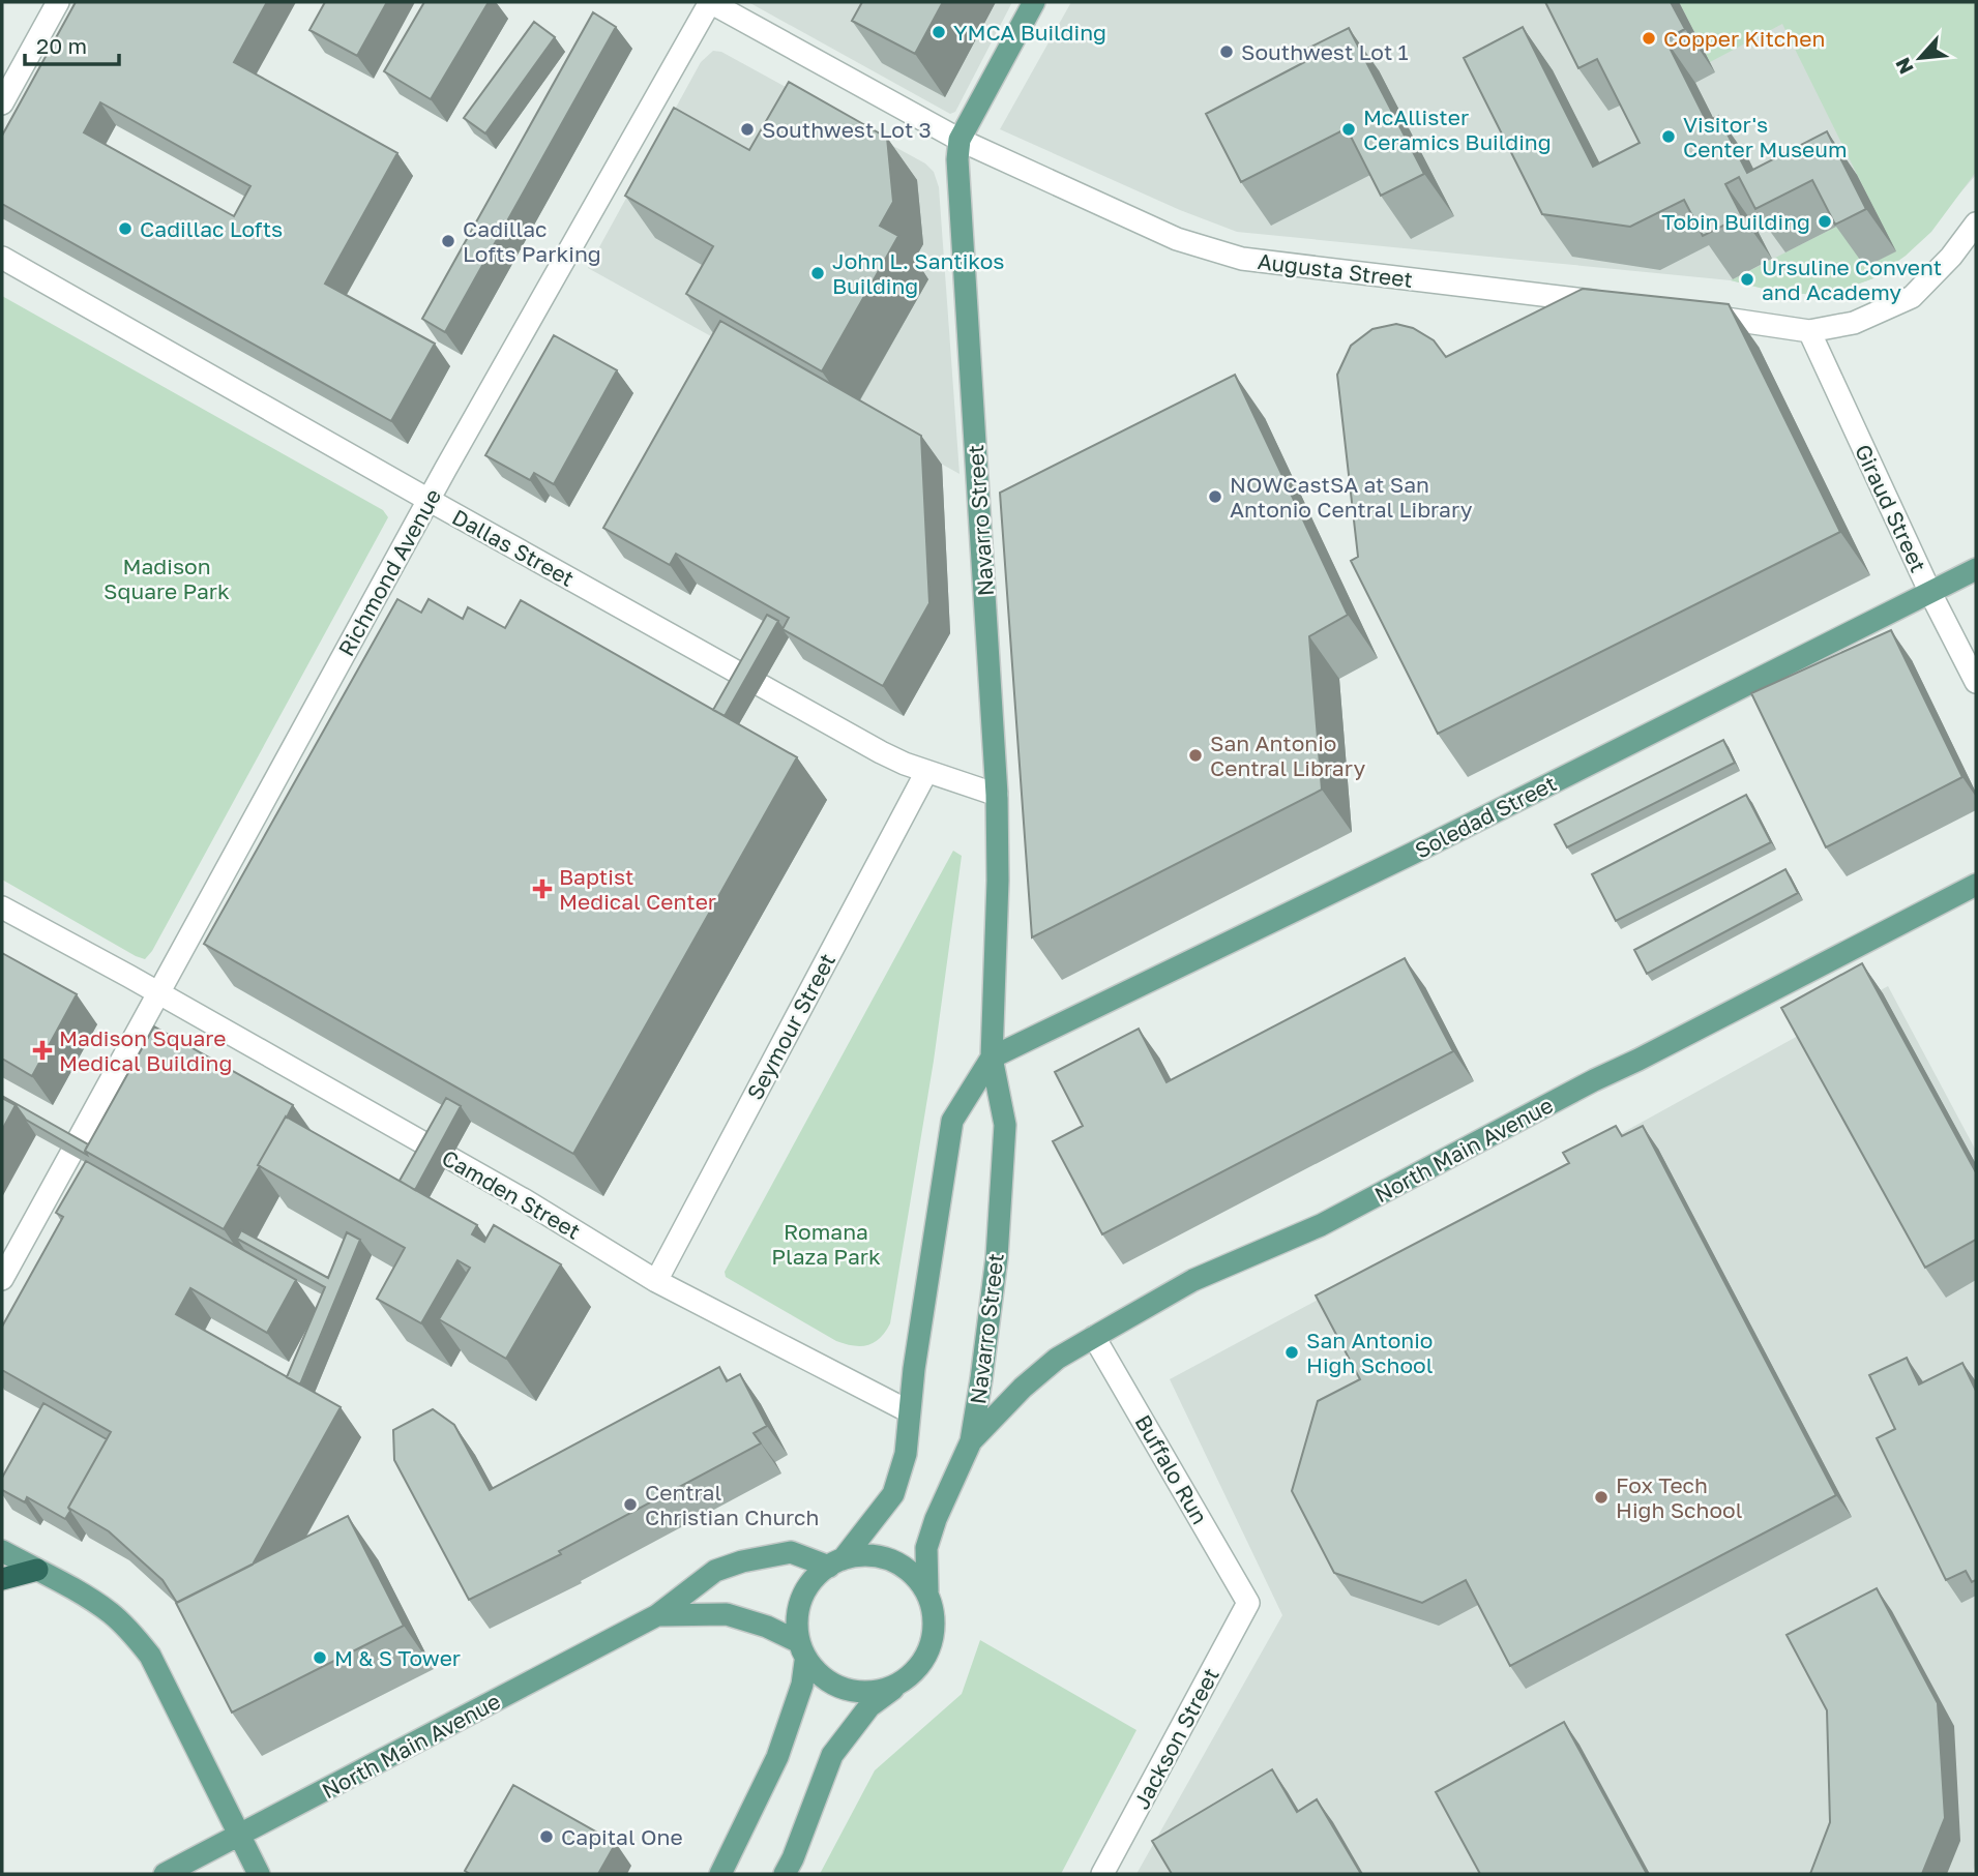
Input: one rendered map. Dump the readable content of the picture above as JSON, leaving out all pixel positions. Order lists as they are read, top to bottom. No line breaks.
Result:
{"streets":{"main road":["Navarro Street","Soledad Street","North Main Avenue"],"street":["Augusta Street","Giraud Street","Dallas Street","Richmond Avenue","Seymour Street","Camden Street","Buffalo Run","Jackson Street"]},"crossings":[["Augusta Street","Navarro Street"],["Augusta Street","Richmond Avenue"],["Giraud Street","Soledad Street"],["Navarro Street","Dallas Street"],["Navarro Street","Soledad Street"],["Navarro Street","North Main Avenue"],["Navarro Street","Camden Street"],["Dallas Street","Richmond Avenue"],["Dallas Street","Seymour Street"],["Richmond Avenue","Camden Street"],["Seymour Street","Camden Street"],["North Main Avenue","Buffalo Run"],["Buffalo Run","Jackson Street"]],"parks":["Madison Square Park","Romana Plaza Park"],"places":{"other":["YMCA Building","Copper Kitchen","Southwest Lot 1","Southwest Lot 3","McAllister Ceramics Building","Visitor's Center Museum","Tobin Building","Cadillac Lofts","Cadillac Lofts Parking","John L. Santikos Building","Ursuline Convent and Academy","NOWCastSA at San Antonio Central Library","San Antonio Central Library","San Antonio High School","Fox Tech High School","Central Christian Church","M & S Tower","Capital One"],"health":["Baptist Medical Center","Madison Square Medical Building"]},"scale_bar":"20 m","north":"bottom left"}
